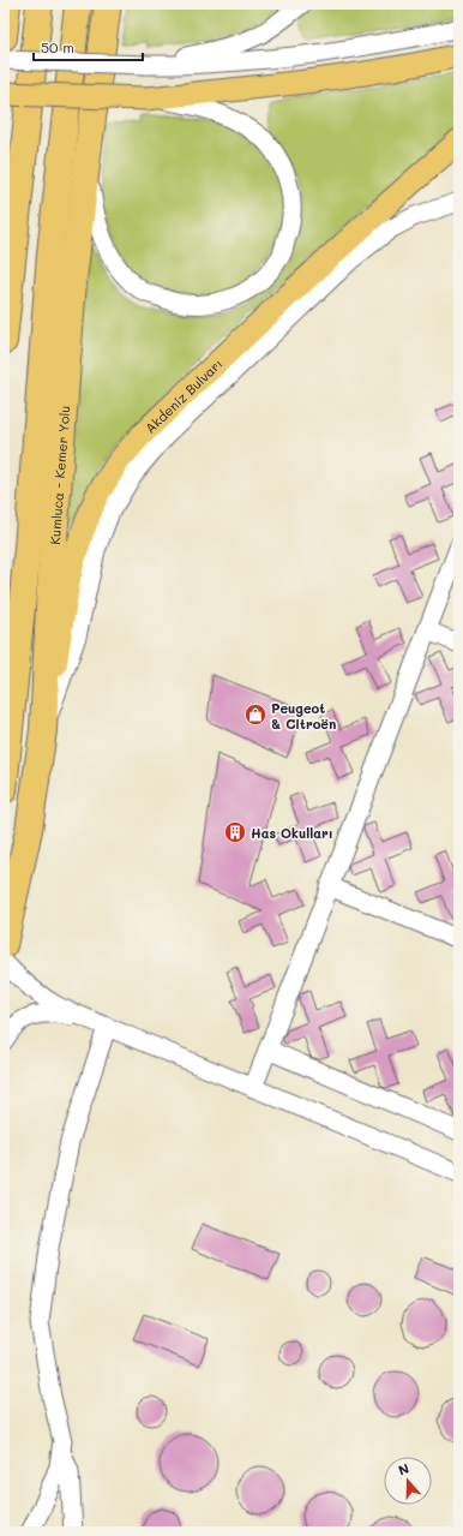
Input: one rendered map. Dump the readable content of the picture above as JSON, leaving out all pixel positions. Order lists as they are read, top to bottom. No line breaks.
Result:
{"streets":{"highway":["Kumluca - Kemer Yolu"],"main road":["Akdeniz Bulvarı"]},"crossings":[["Akdeniz Bulvarı","Kumluca - Kemer Yolu"]],"places":{"shop":["Peugeot & Citroën"],"building":["Has Okulları"]},"scale_bar":"50 m","north":"top"}
